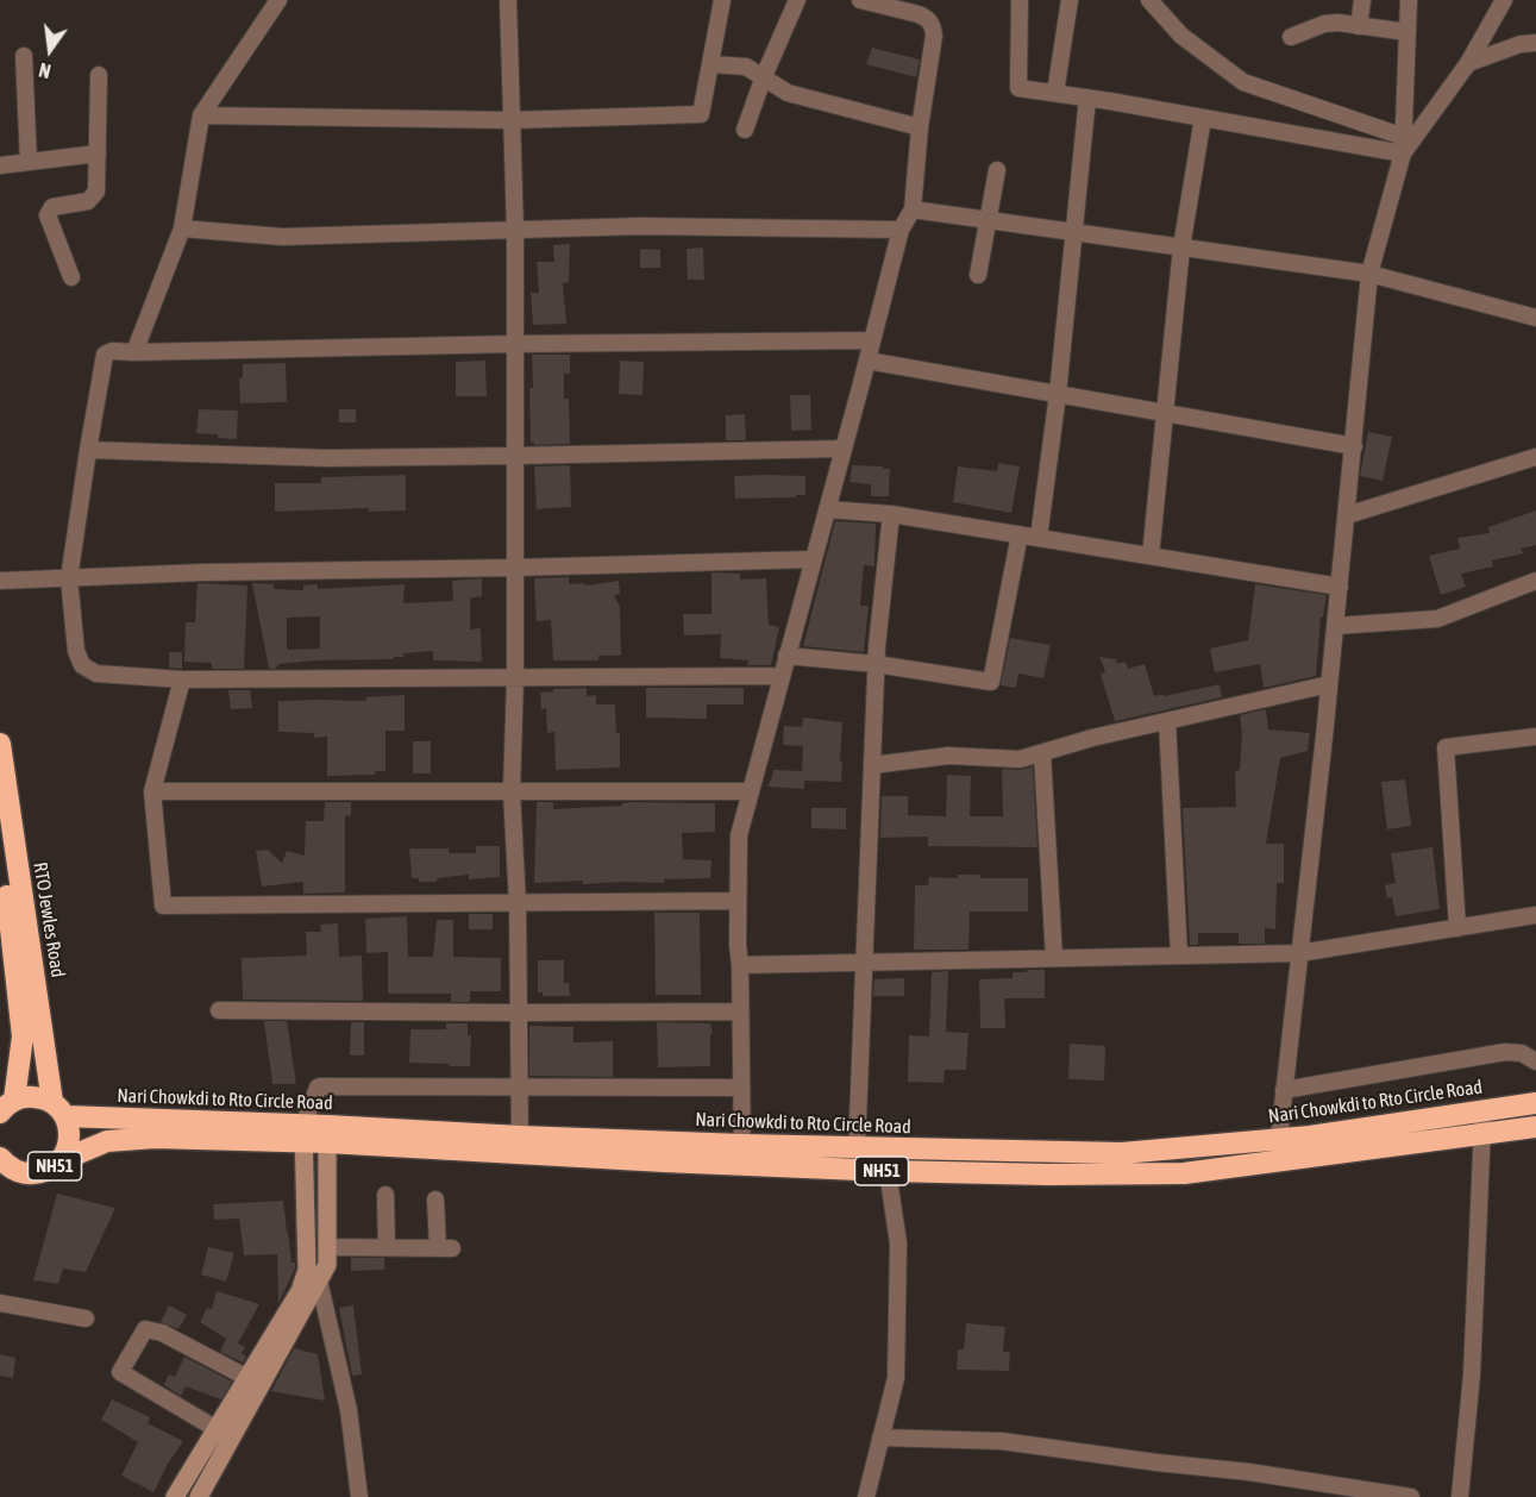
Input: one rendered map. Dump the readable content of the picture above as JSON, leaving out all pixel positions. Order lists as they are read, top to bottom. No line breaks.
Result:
{"streets":{"highway":["RTO Jewles Road","Nari Chowkdi to Rto Circle Road","NH51"]},"crossings":[["RTO Jewles Road","Nari Chowkdi to Rto Circle Road"],["RTO Jewles Road","NH51"],["Nari Chowkdi to Rto Circle Road","NH51"]],"north":"bottom"}
